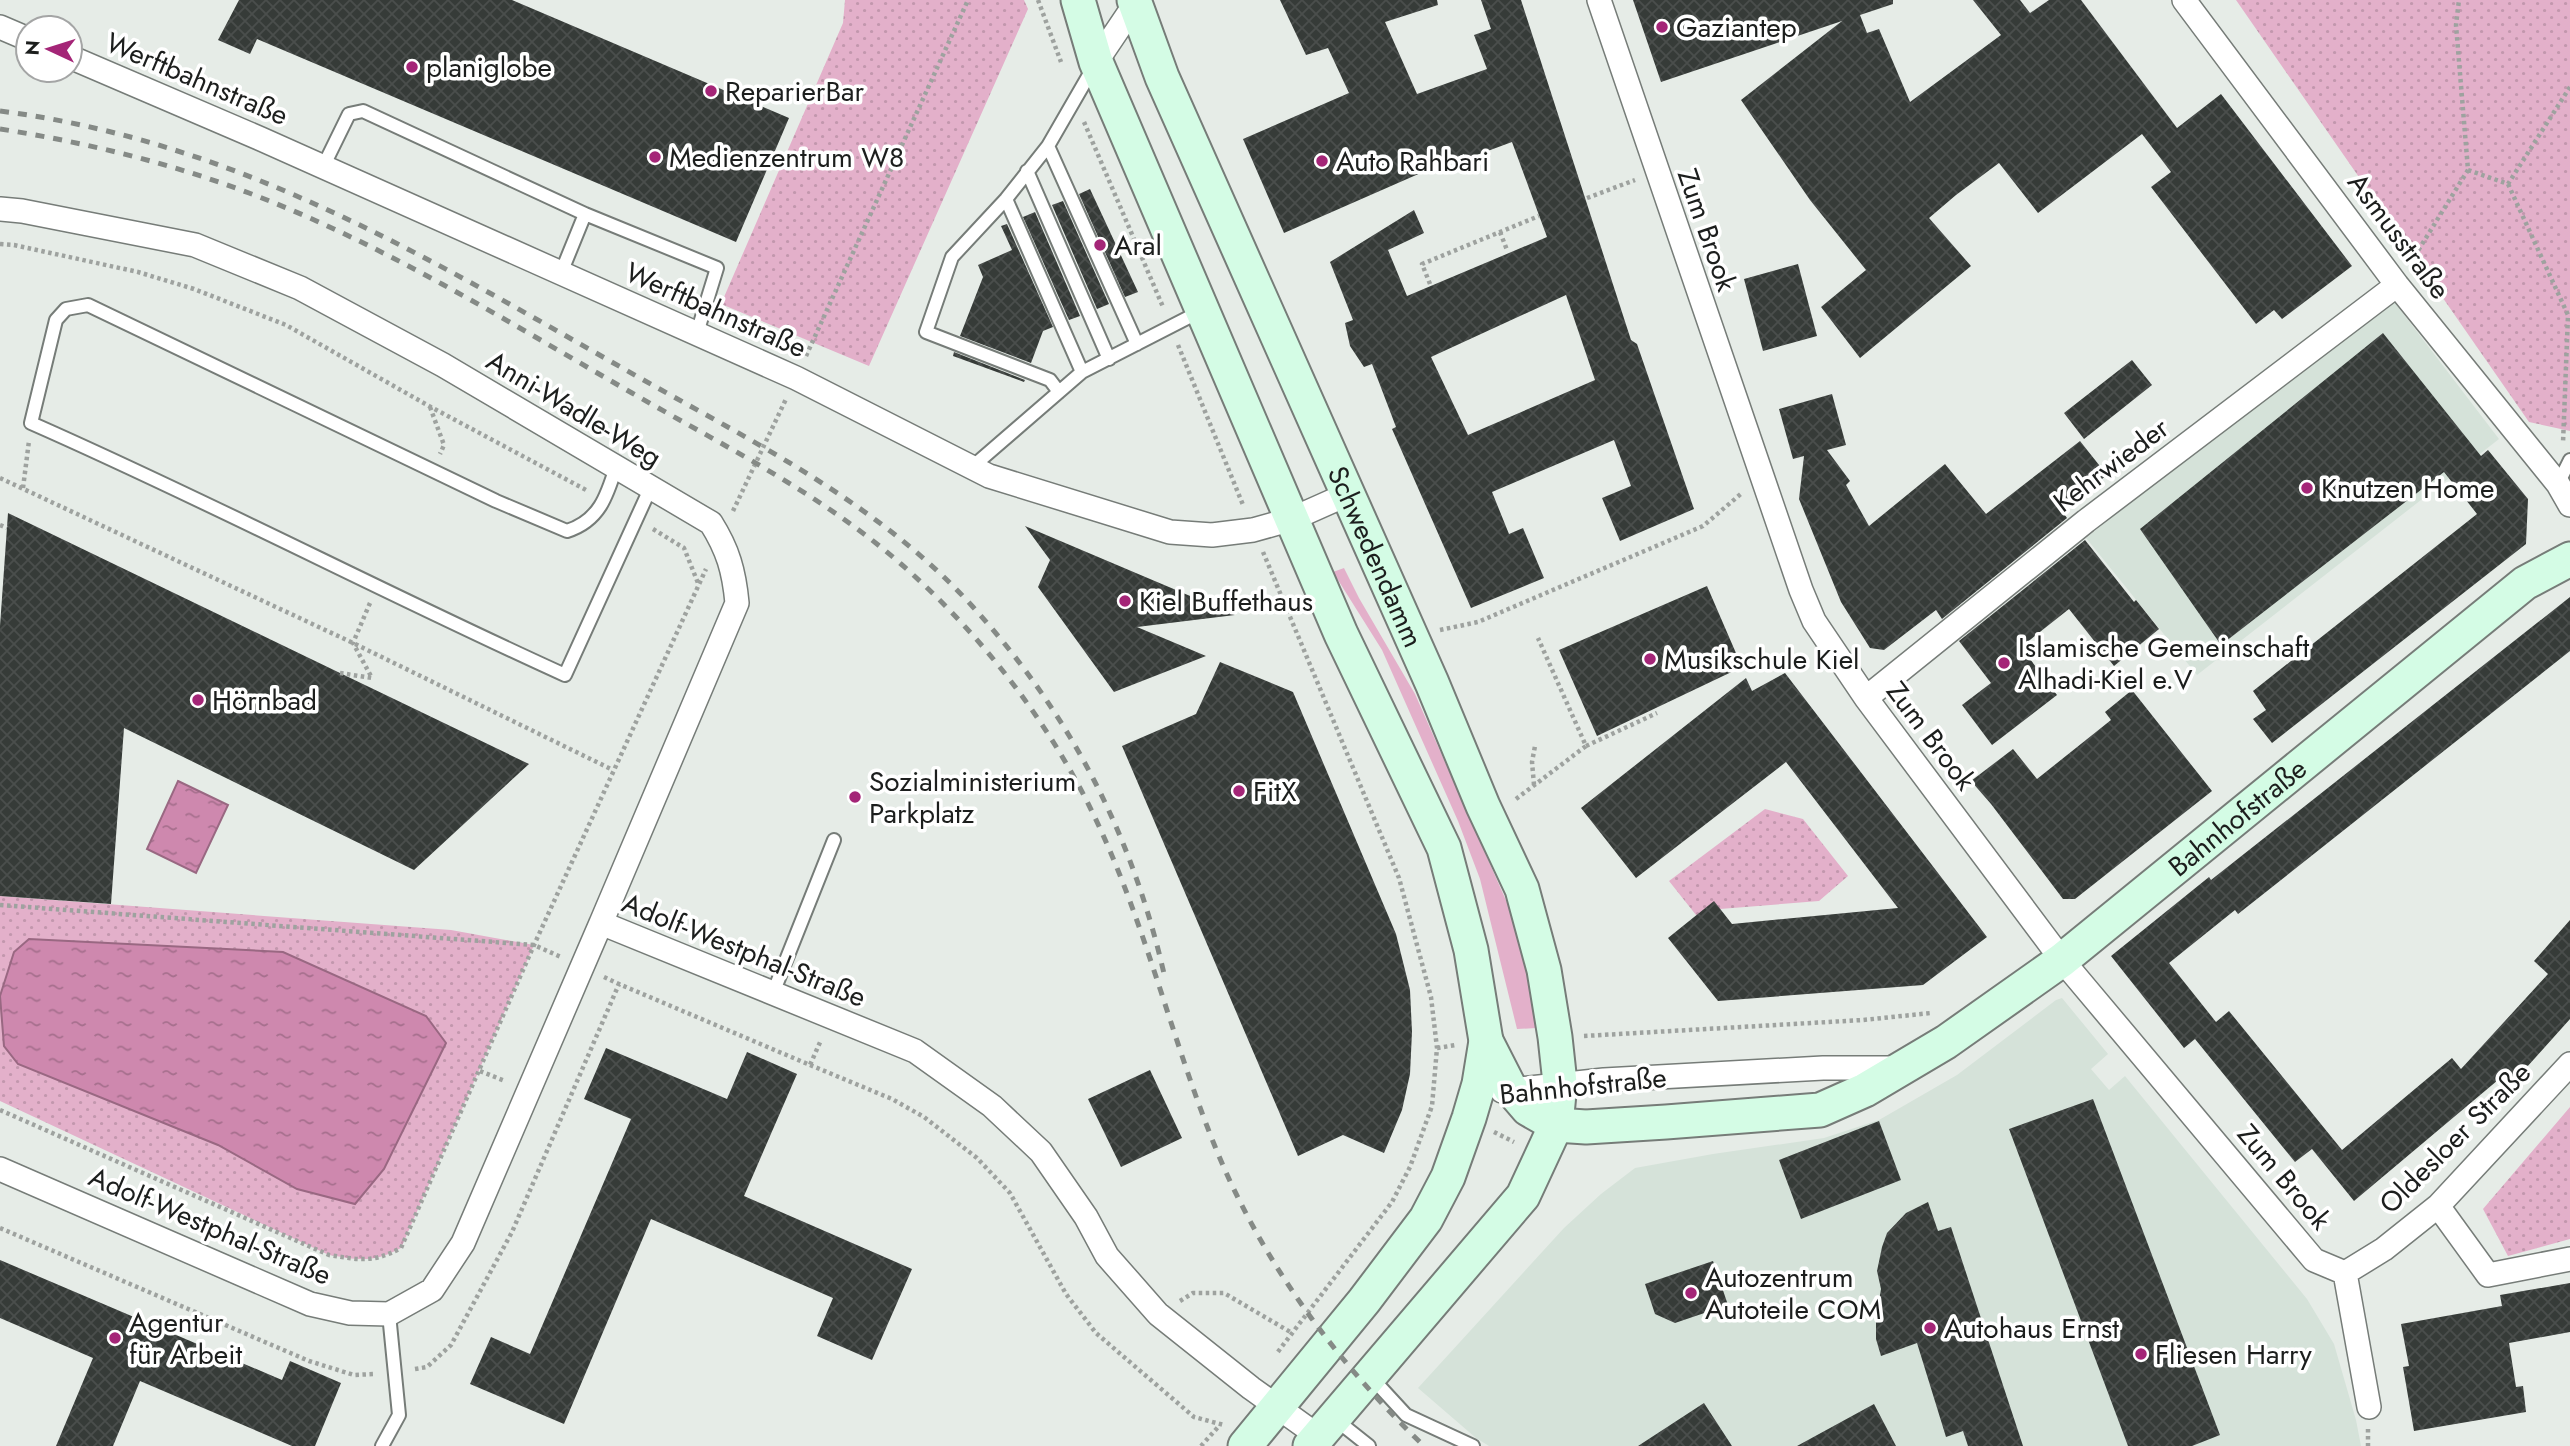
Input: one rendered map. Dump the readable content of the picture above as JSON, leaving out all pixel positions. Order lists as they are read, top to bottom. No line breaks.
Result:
{"streets":{"main road":["Schwedendamm","Bahnhofstraße"],"street":["Werftbahnstraße","Zum Brook","Asmusstraße","Anni-Wadle-Weg","Kehrwieder","Adolf-Westphal-Straße","Oldesloer Straße"]},"crossings":[["Werftbahnstraße","Schwedendamm"],["Zum Brook","Kehrwieder"],["Zum Brook","Bahnhofstraße"],["Zum Brook","Oldesloer Straße"],["Asmusstraße","Kehrwieder"],["Anni-Wadle-Weg","Adolf-Westphal-Straße"],["Schwedendamm","Bahnhofstraße"],["Bahnhofstraße","Adolf-Westphal-Straße"]],"places":["Gaziantep","planiglobe","ReparierBar","Medienzentrum W8","Auto Rahbari","Aral","Knutzen Home","Kiel Buffethaus","Musikschule Kiel","Islamische Gemeinschaft Alhadi-Kiel e.V","Hörnbad","FitX","Sozialministerium Parkplatz","Autozentrum Autoteile COM","Autohaus Ernst","Agentur für Arbeit","Fliesen Harry"],"north":"left"}
